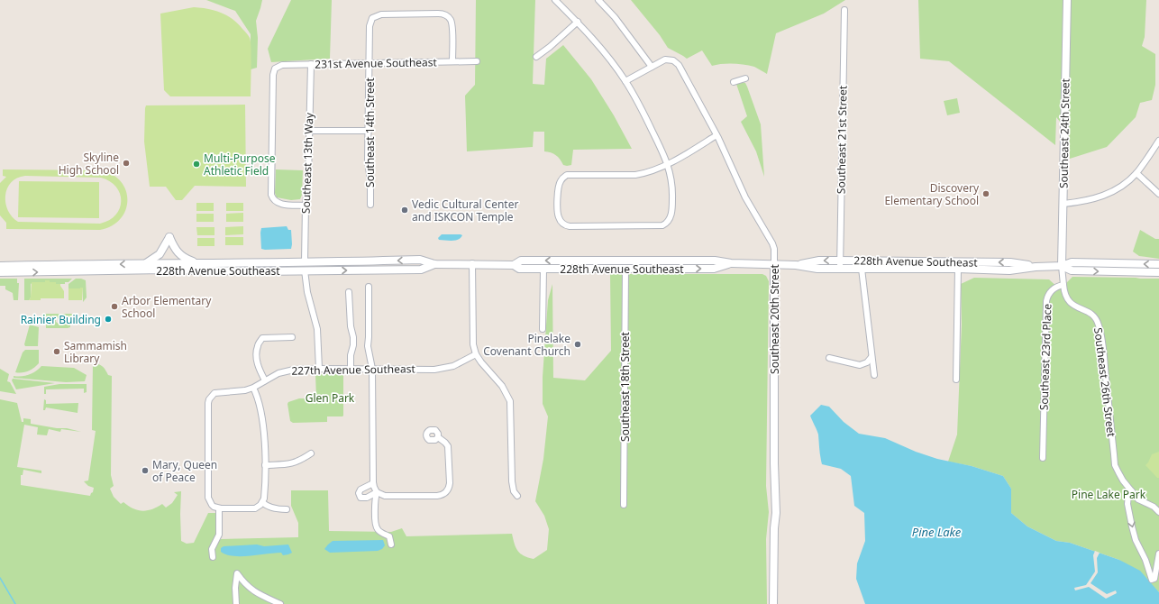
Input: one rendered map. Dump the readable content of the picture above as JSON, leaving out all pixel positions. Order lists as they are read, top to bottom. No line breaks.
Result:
{"streets":{"main road":["Southeast 24th Street","228th Avenue Southeast","Southeast 20th Street"],"street":["231st Avenue Southeast","Southeast 14th Street","Southeast 21st Street","Southeast 13th Way","Southeast 23rd Place","227th Avenue Southeast","Southeast 26th Street","Southeast 18th Street"]},"crossings":[["231st Avenue Southeast","Southeast 14th Street"],["231st Avenue Southeast","Southeast 13th Way"],["Southeast 24th Street","228th Avenue Southeast"],["Southeast 21st Street","228th Avenue Southeast"],["Southeast 13th Way","228th Avenue Southeast"],["228th Avenue Southeast","Southeast 20th Street"],["228th Avenue Southeast","Southeast 18th Street"],["Southeast 23rd Place","Southeast 26th Street"]],"water":["Pine Lake"],"parks":["Glen Park","Pine Lake Park"],"places":["Skyline High School","Multi-Purpose Athletic Field","Discovery Elementary School","Vedic Cultural Center and ISKCON Temple","Arbor Elementary School","Rainier Building","Pinelake Covenant Church","Sammamish Library","Mary, Queen of Peace"]}
